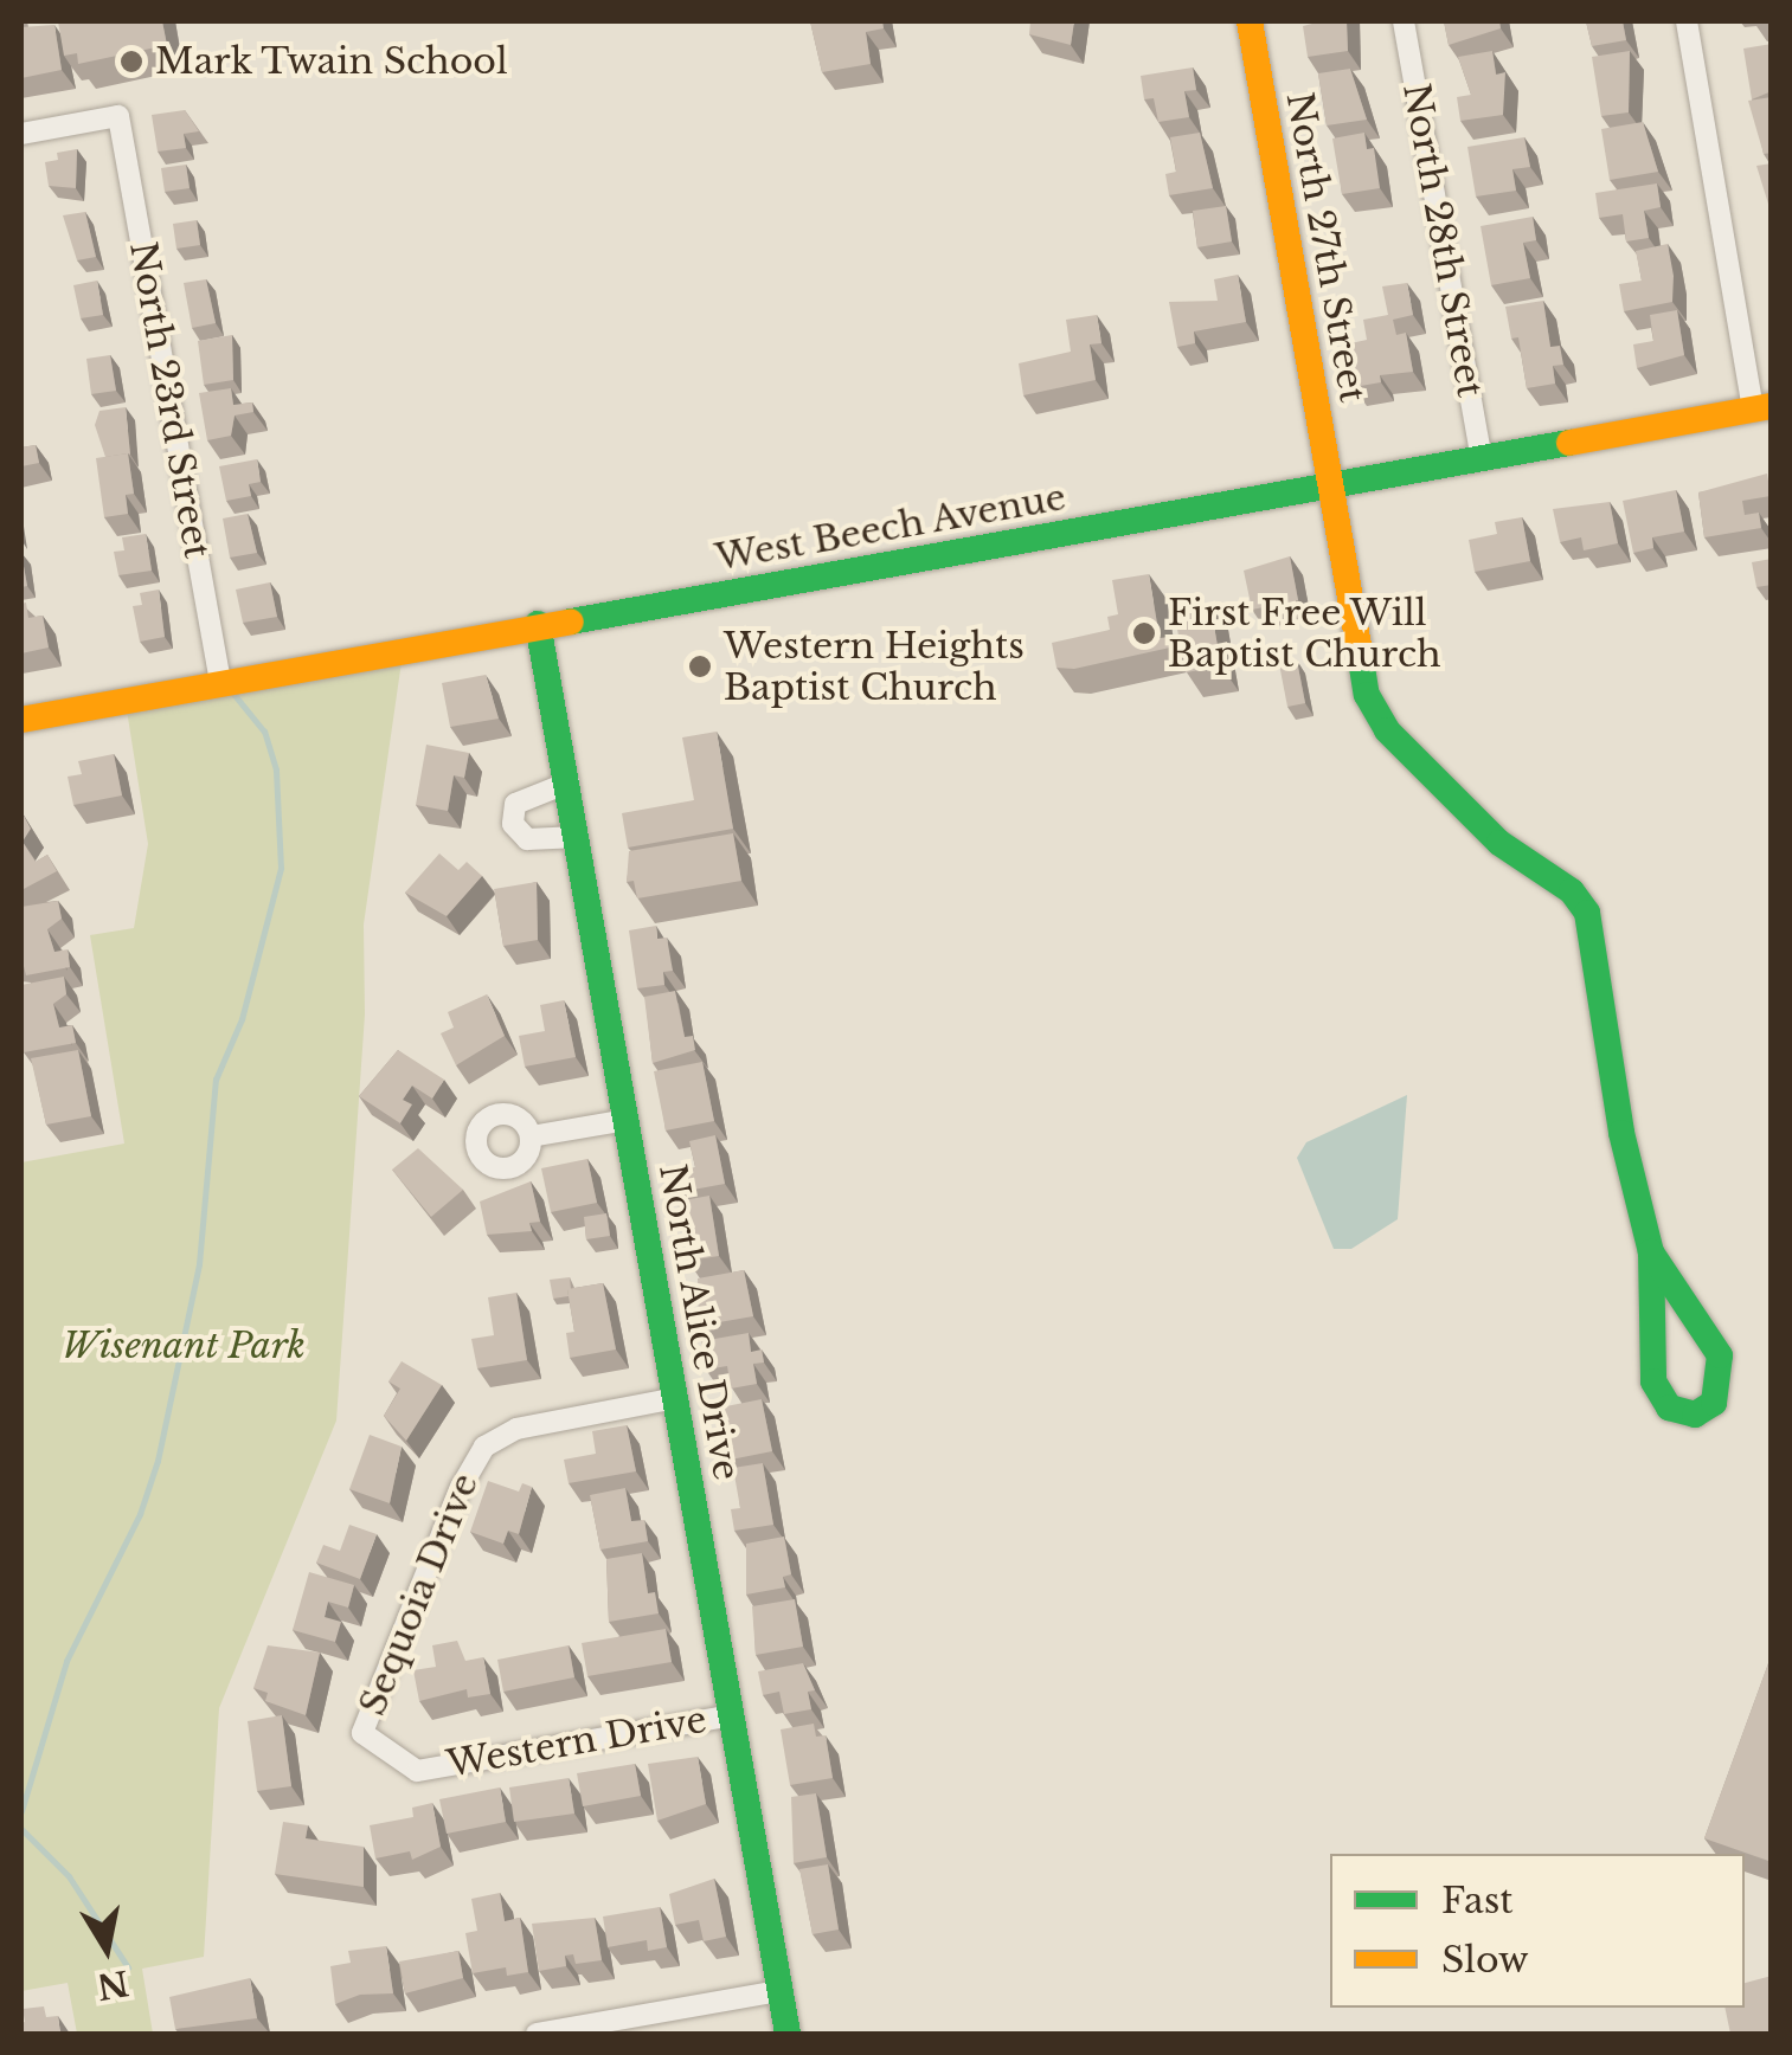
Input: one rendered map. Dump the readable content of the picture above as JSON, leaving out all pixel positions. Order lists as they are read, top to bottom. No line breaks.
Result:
{"streets":{"street":["North 28th Street","North 27th Street","North 23rd Street","West Beech Avenue","North Alice Drive","Sequoia Drive","Western Drive"]},"crossings":[["North 28th Street","West Beech Avenue"],["North 27th Street","West Beech Avenue"],["North 23rd Street","West Beech Avenue"],["West Beech Avenue","North Alice Drive"],["North Alice Drive","Sequoia Drive"],["North Alice Drive","Western Drive"],["Sequoia Drive","Western Drive"]],"parks":["Wisenant Park"],"places":["Mark Twain School","First Free Will Baptist Church","Western Heights Baptist Church"],"legend":["Fast","Slow"],"north":"bottom"}
